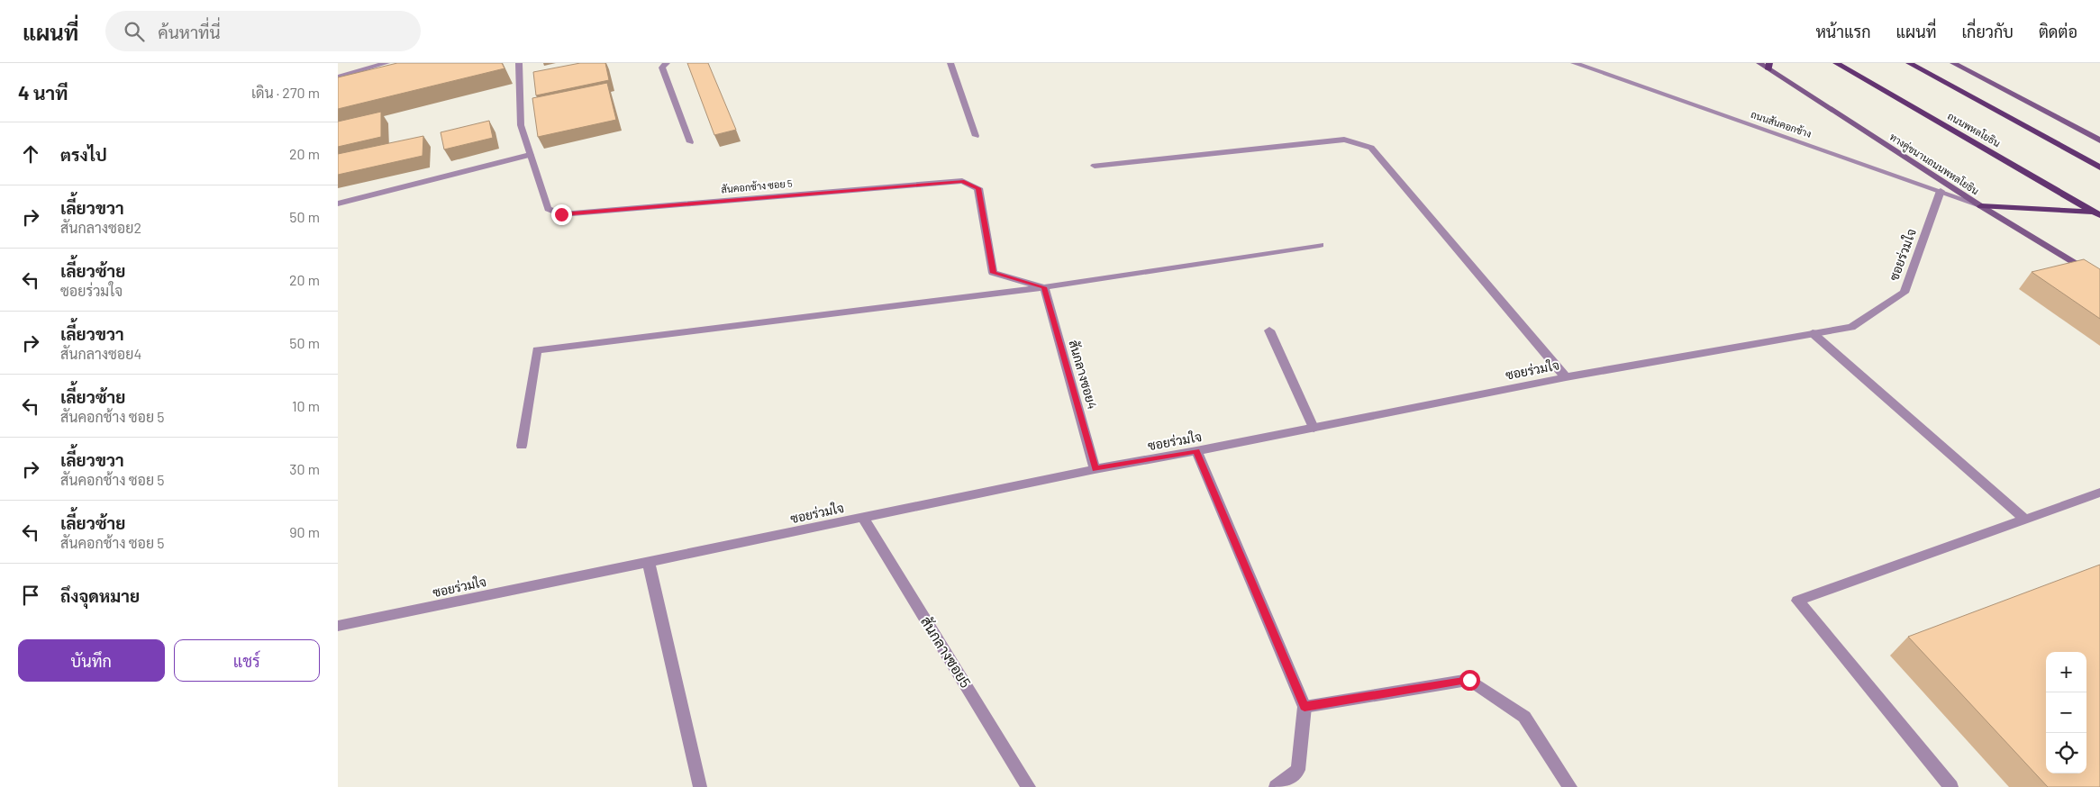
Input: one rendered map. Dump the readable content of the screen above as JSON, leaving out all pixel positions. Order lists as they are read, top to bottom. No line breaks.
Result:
{"streets":{"main road":["ถนนพหลโยธิน","ทางคู่ขนานถนนพหลโยธิน"],"street":["ถนนสันคอกช้าง","สันคอกช้าง ซอย 5","ซอยร่วมใจ","สันกลางซอย4","สันกลางซอย5"]},"crossings":[["ถนนสันคอกช้าง","ทางคู่ขนานถนนพหลโยธิน"],["ถนนสันคอกช้าง","ซอยร่วมใจ"],["สันคอกช้าง ซอย 5","สันกลางซอย4"],["ซอยร่วมใจ","สันกลางซอย4"],["ซอยร่วมใจ","สันกลางซอย5"]],"page":{"header":"แผนที่","search":"ค้นหาที่นี่","nav":["หน้าแรก","แผนที่","เกี่ยวกับ","ติดต่อ"],"heading":["4 นาที","เดิน · 270 m"],"list":[["ตรงไป","20 m"],["เลี้ยวขวา","สันกลางซอย2","50 m"],["เลี้ยวซ้าย","ซอยร่วมใจ","20 m"],["เลี้ยวขวา","สันกลางซอย4","50 m"],["เลี้ยวซ้าย","สันคอกช้าง ซอย 5","10 m"],["เลี้ยวขวา","สันคอกช้าง ซอย 5","30 m"],["เลี้ยวซ้าย","สันคอกช้าง ซอย 5","90 m"],"ถึงจุดหมาย"],"buttons":["บันทึก","แชร์"],"map_buttons":["+","−"]}}
